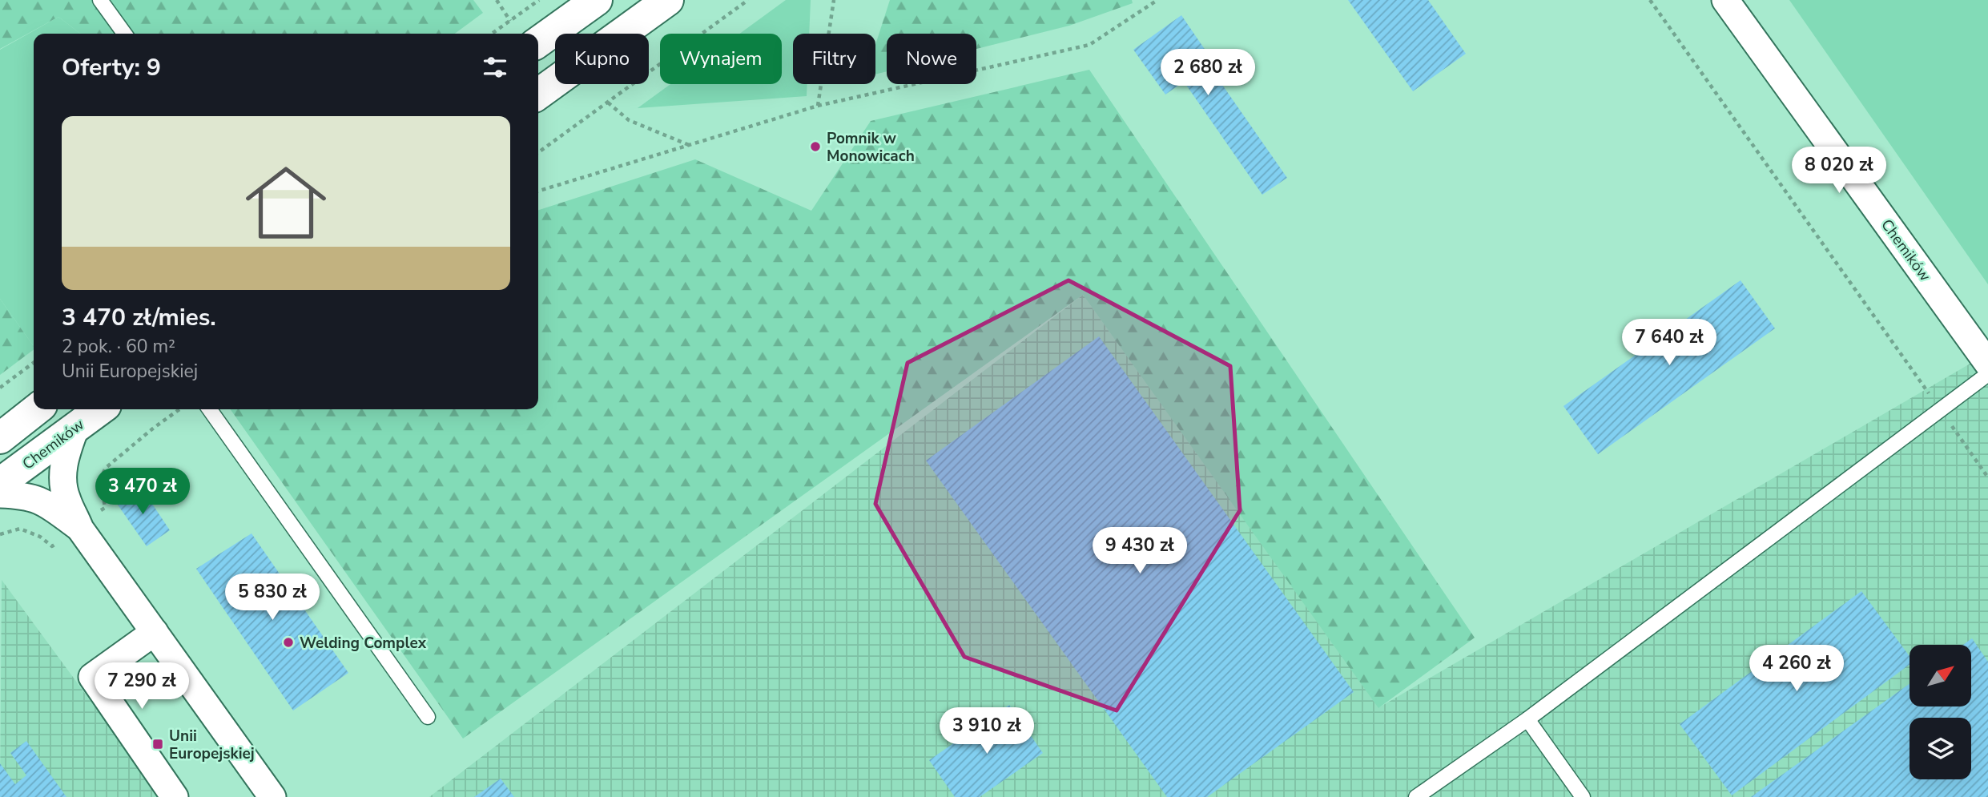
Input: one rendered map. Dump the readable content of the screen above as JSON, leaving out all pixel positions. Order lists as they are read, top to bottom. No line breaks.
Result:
{"streets":{"main road":["Chemików"]},"places":{"other":["Pomnik w Monowicach","Welding Complex"],"transit":["Unii Europejskiej"]},"north":"top right","page":{"chip":["Kupno","Wynajem","Filtry","Nowe"],"heading":"Oferty: 9","price":["2 680 zł","8 020 zł","7 640 zł","3 470 zł","9 430 zł","5 830 zł","4 260 zł","7 290 zł","3 910 zł"],"list":[{"name":"3 470 zł/mies.","note":"2 pok. · 60 m² · Unii Europejskiej"}]}}
